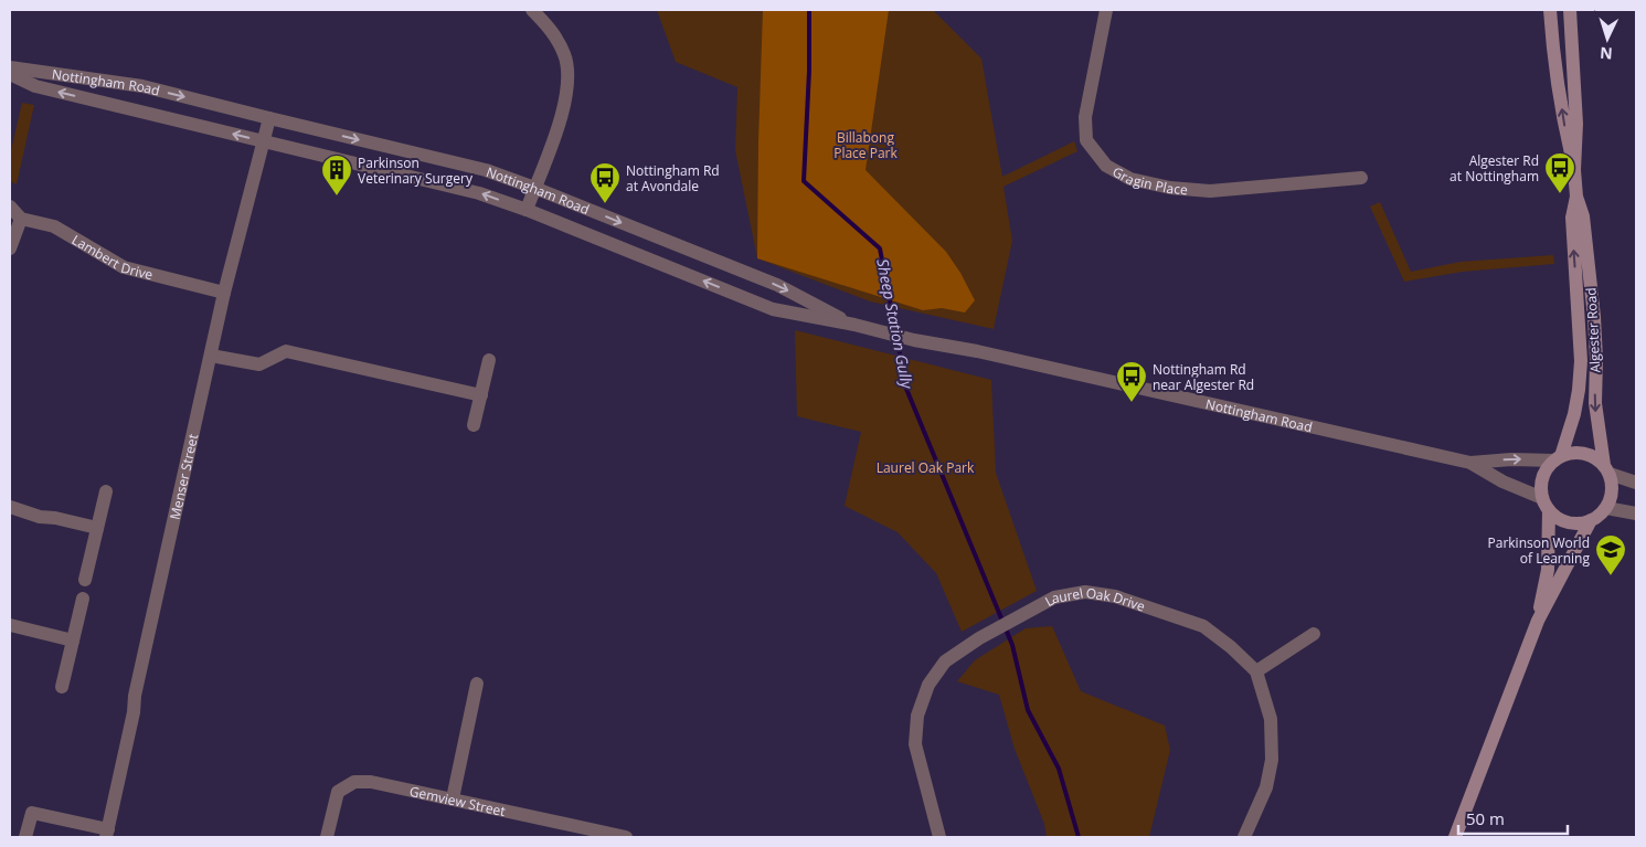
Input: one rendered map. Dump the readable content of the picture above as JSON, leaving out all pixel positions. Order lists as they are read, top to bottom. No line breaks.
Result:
{"streets":{"main road":["Algester Road"],"street":["Nottingham Road","Gragin Place","Lambert Drive","Menser Street","Laurel Oak Drive","Gemview Street"]},"crossings":[["Nottingham Road","Algester Road"],["Nottingham Road","Menser Street"],["Lambert Drive","Menser Street"]],"water":["Sheep Station Gully"],"parks":["Billabong Place Park","Laurel Oak Park"],"places":{"bus stop":["Algester Rd at Nottingham","Nottingham Rd at Avondale","Nottingham Rd near Algester Rd"],"building":["Parkinson Veterinary Surgery"],"school or university":["Parkinson World of Learning"]},"scale_bar":"50 m","north":"bottom"}
